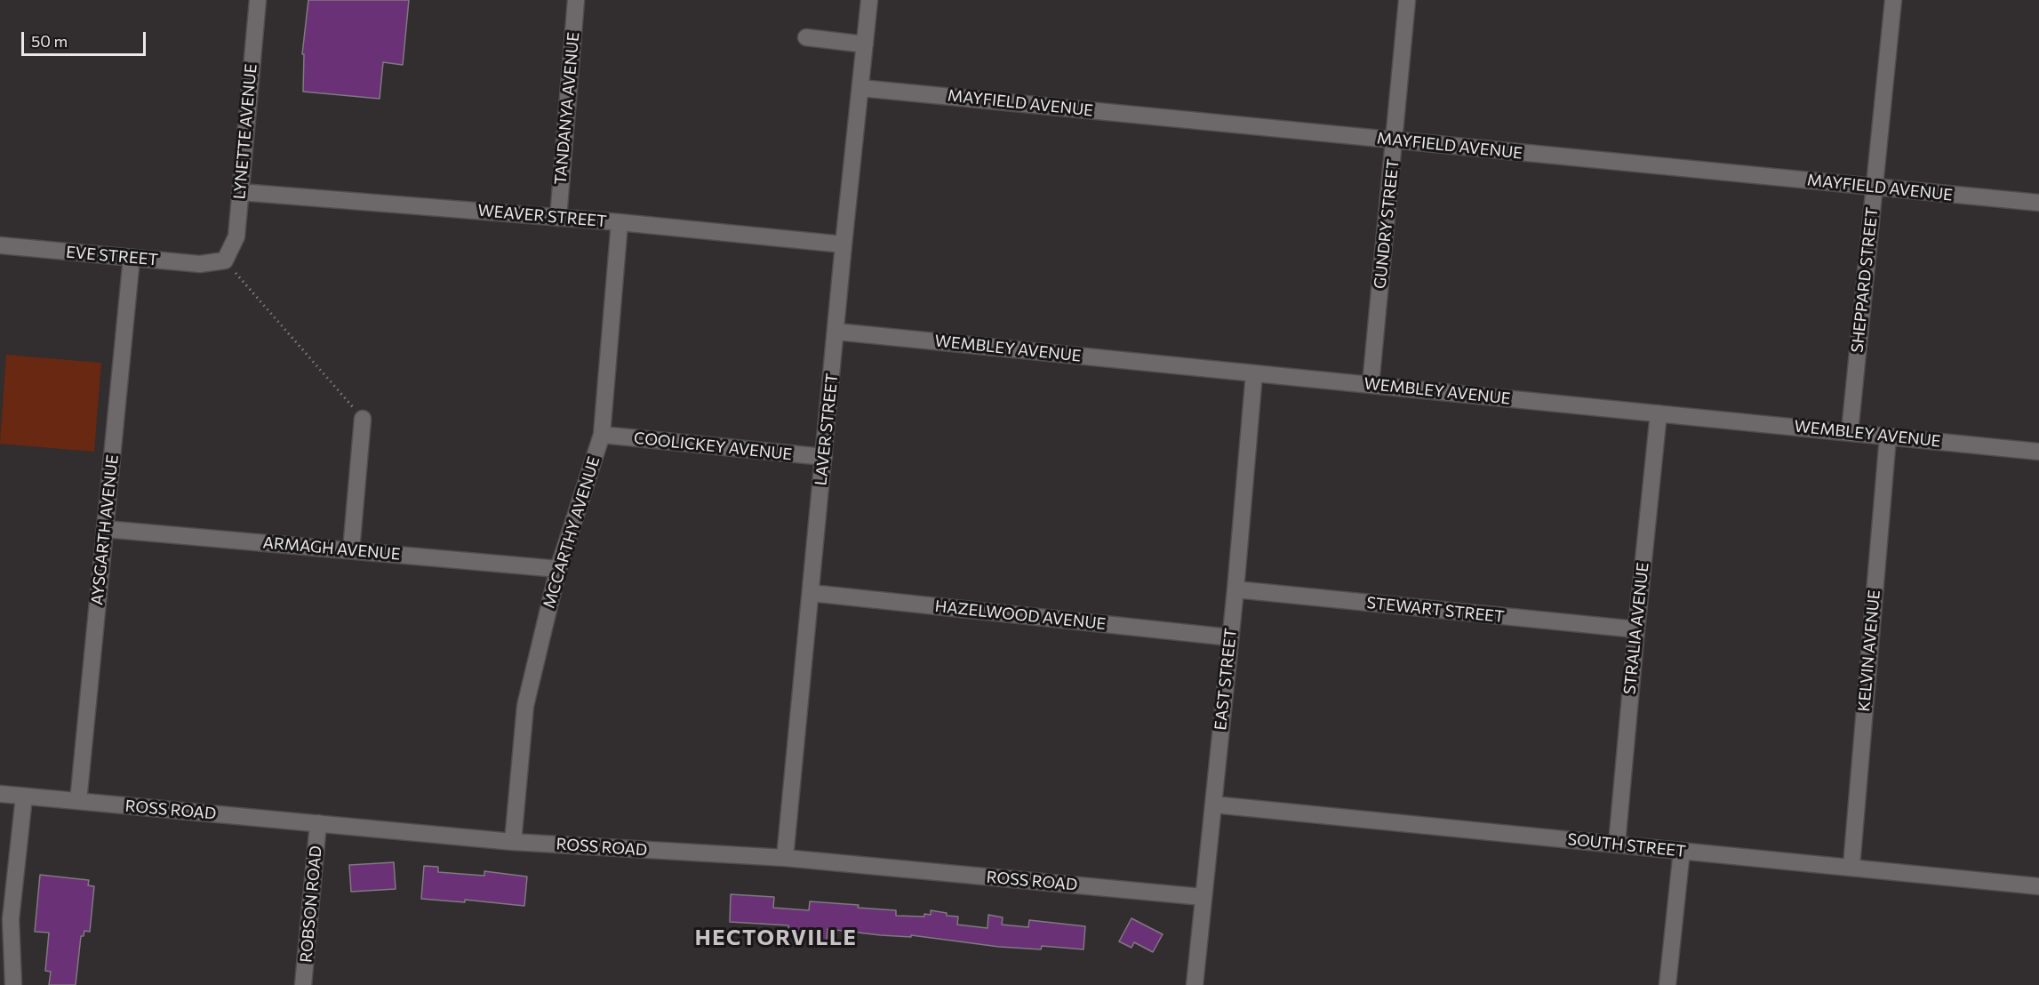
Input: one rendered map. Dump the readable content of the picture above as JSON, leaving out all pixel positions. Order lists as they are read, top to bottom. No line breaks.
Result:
{"streets":{"street":["MAYFIELD AVENUE","TANDANYA AVENUE","LYNETTE AVENUE","WEAVER STREET","GUNDRY STREET","EVE STREET","SHEPPARD STREET","WEMBLEY AVENUE","LAVER STREET","COOLICKEY AVENUE","AYSGARTH AVENUE","MCCARTHY AVENUE","ARMAGH AVENUE","STEWART STREET","HAZELWOOD AVENUE","STRALIA AVENUE","KELVIN AVENUE","EAST STREET","ROSS ROAD","SOUTH STREET","ROBSON ROAD"]},"crossings":[["MAYFIELD AVENUE","GUNDRY STREET"],["MAYFIELD AVENUE","SHEPPARD STREET"],["MAYFIELD AVENUE","LAVER STREET"],["TANDANYA AVENUE","WEAVER STREET"],["LYNETTE AVENUE","WEAVER STREET"],["LYNETTE AVENUE","EVE STREET"],["WEAVER STREET","LAVER STREET"],["WEAVER STREET","MCCARTHY AVENUE"],["GUNDRY STREET","WEMBLEY AVENUE"],["EVE STREET","AYSGARTH AVENUE"],["SHEPPARD STREET","WEMBLEY AVENUE"],["WEMBLEY AVENUE","LAVER STREET"],["WEMBLEY AVENUE","STRALIA AVENUE"],["WEMBLEY AVENUE","KELVIN AVENUE"],["WEMBLEY AVENUE","EAST STREET"],["LAVER STREET","COOLICKEY AVENUE"],["LAVER STREET","HAZELWOOD AVENUE"],["LAVER STREET","ROSS ROAD"],["COOLICKEY AVENUE","MCCARTHY AVENUE"],["AYSGARTH AVENUE","ARMAGH AVENUE"],["AYSGARTH AVENUE","ROSS ROAD"],["MCCARTHY AVENUE","ARMAGH AVENUE"],["MCCARTHY AVENUE","ROSS ROAD"],["STEWART STREET","STRALIA AVENUE"],["STEWART STREET","EAST STREET"],["HAZELWOOD AVENUE","EAST STREET"],["STRALIA AVENUE","SOUTH STREET"],["KELVIN AVENUE","SOUTH STREET"],["EAST STREET","ROSS ROAD"],["EAST STREET","SOUTH STREET"],["ROSS ROAD","ROBSON ROAD"]],"districts":["HECTORVILLE"],"scale_bar":"50 m"}
